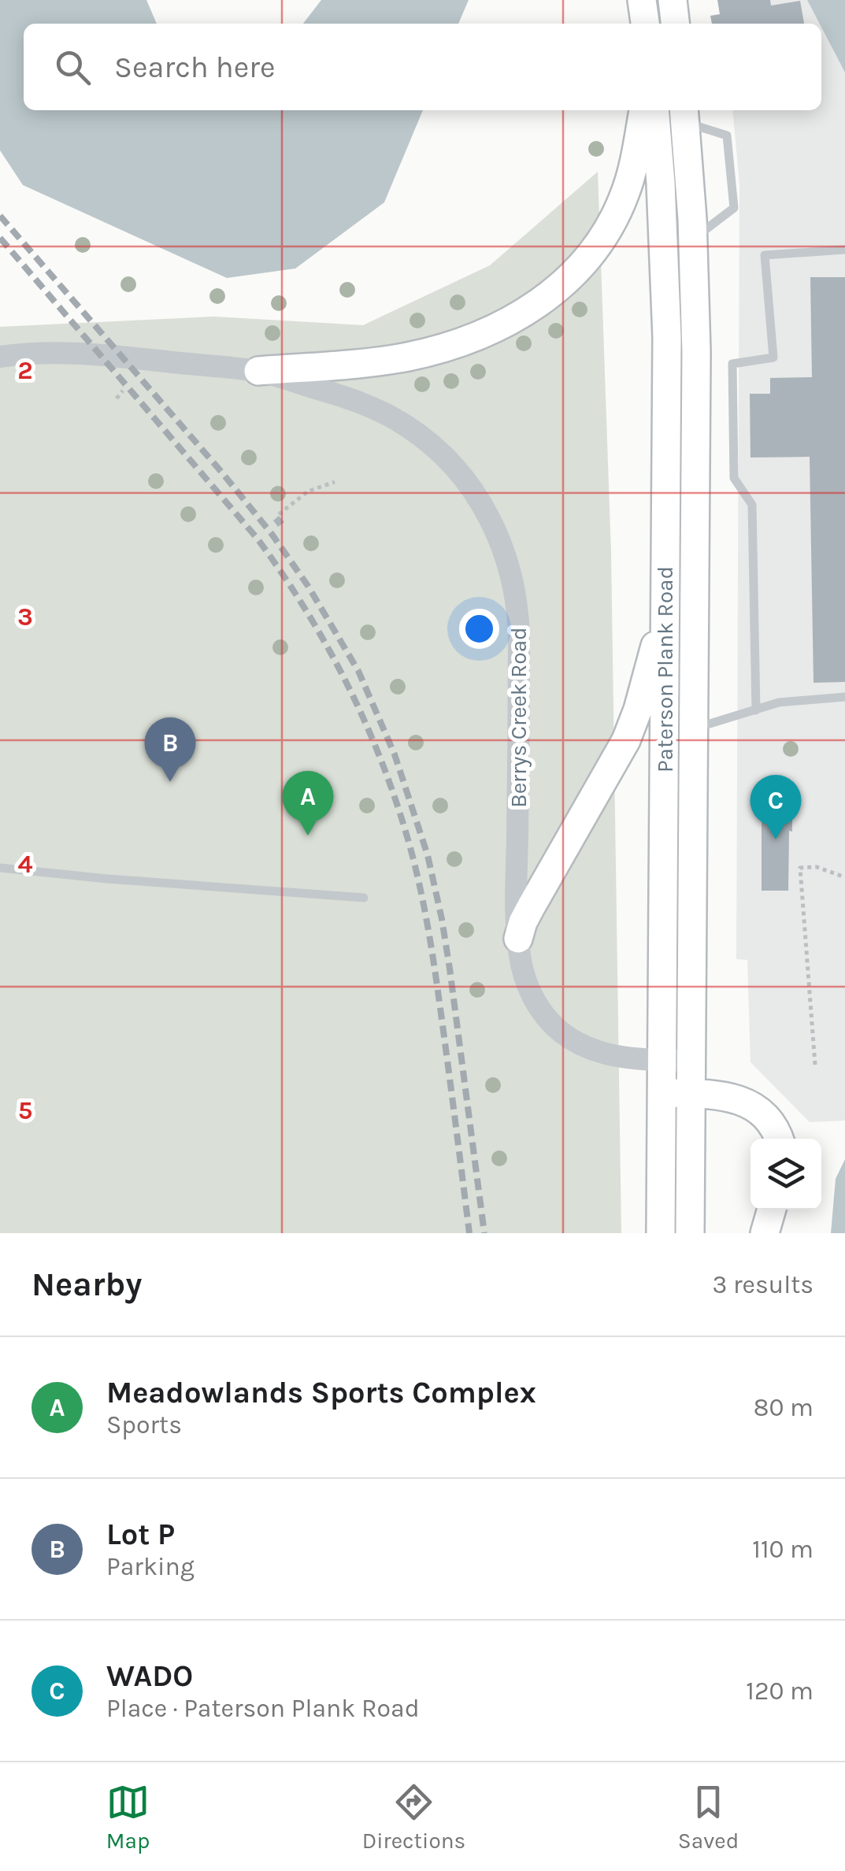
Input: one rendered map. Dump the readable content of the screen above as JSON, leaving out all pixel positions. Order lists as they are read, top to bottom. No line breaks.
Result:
{"streets":{"main road":["Paterson Plank Road"],"street":["Berrys Creek Road"]},"crossings":[["Paterson Plank Road","Berrys Creek Road"]],"page":{"search":"Search here","pins":["B","A","C"],"heading":["Nearby","3 results"],"list":[{"mark":"A","name":"Meadowlands Sports Complex","note":"Sports","value":"80 m"},{"mark":"B","name":"Lot P","note":"Parking","value":"110 m"},{"mark":"C","name":"WADO","note":"Place · Paterson Plank Road","value":"120 m"}],"nav":["Map","Directions","Saved"]},"grid":{"rows":["2","3","4","5"]}}
